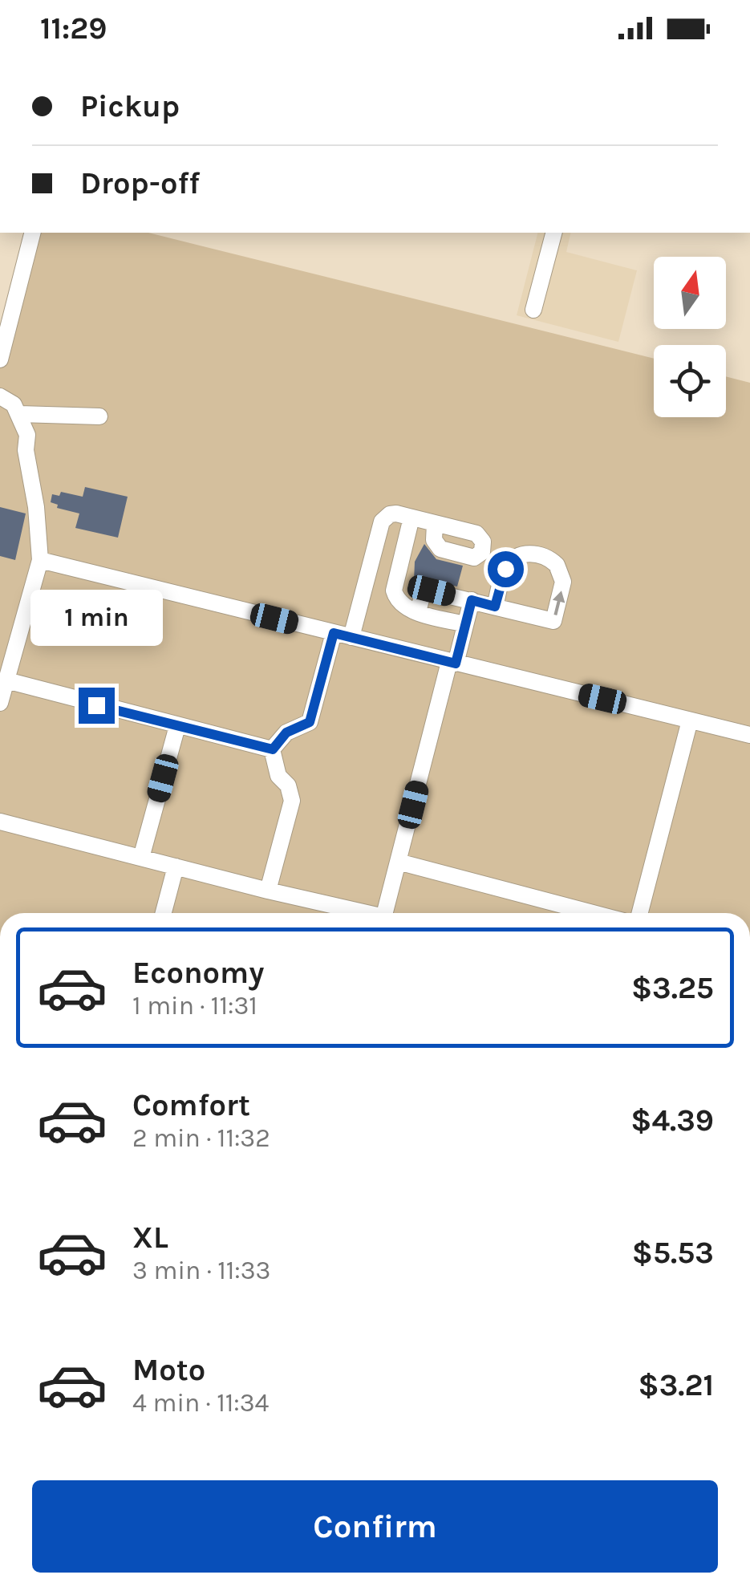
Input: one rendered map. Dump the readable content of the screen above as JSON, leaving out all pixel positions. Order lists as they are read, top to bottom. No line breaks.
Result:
{"north":"top","page":{"status":"11:29","banner":["Pickup","Drop-off"],"bubble":"1 min","list":[{"name":"Economy","note":"1 min · 11:31","value":"$3.25"},{"name":"Comfort","note":"2 min · 11:32","value":"$4.39"},{"name":"XL","note":"3 min · 11:33","value":"$5.53"},{"name":"Moto","note":"4 min · 11:34","value":"$3.21"}],"buttons":"Confirm"}}
